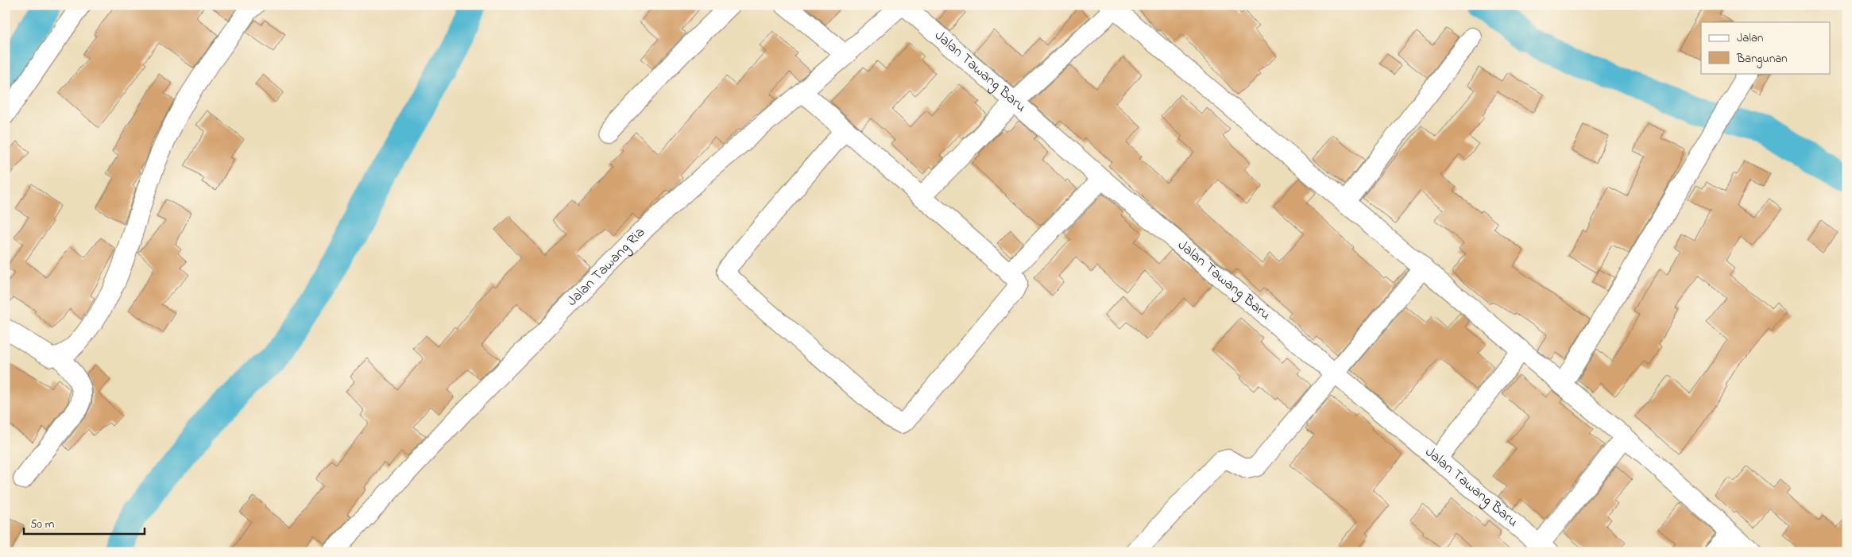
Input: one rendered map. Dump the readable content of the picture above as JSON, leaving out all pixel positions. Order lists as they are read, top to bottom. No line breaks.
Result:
{"streets":{"street":["Jalan Tawang Baru","Jalan Tawang Ria"]},"crossings":[["Jalan Tawang Baru","Jalan Tawang Ria"]],"legend":["Jalan","Bangunan"],"scale_bar":"50 m"}
